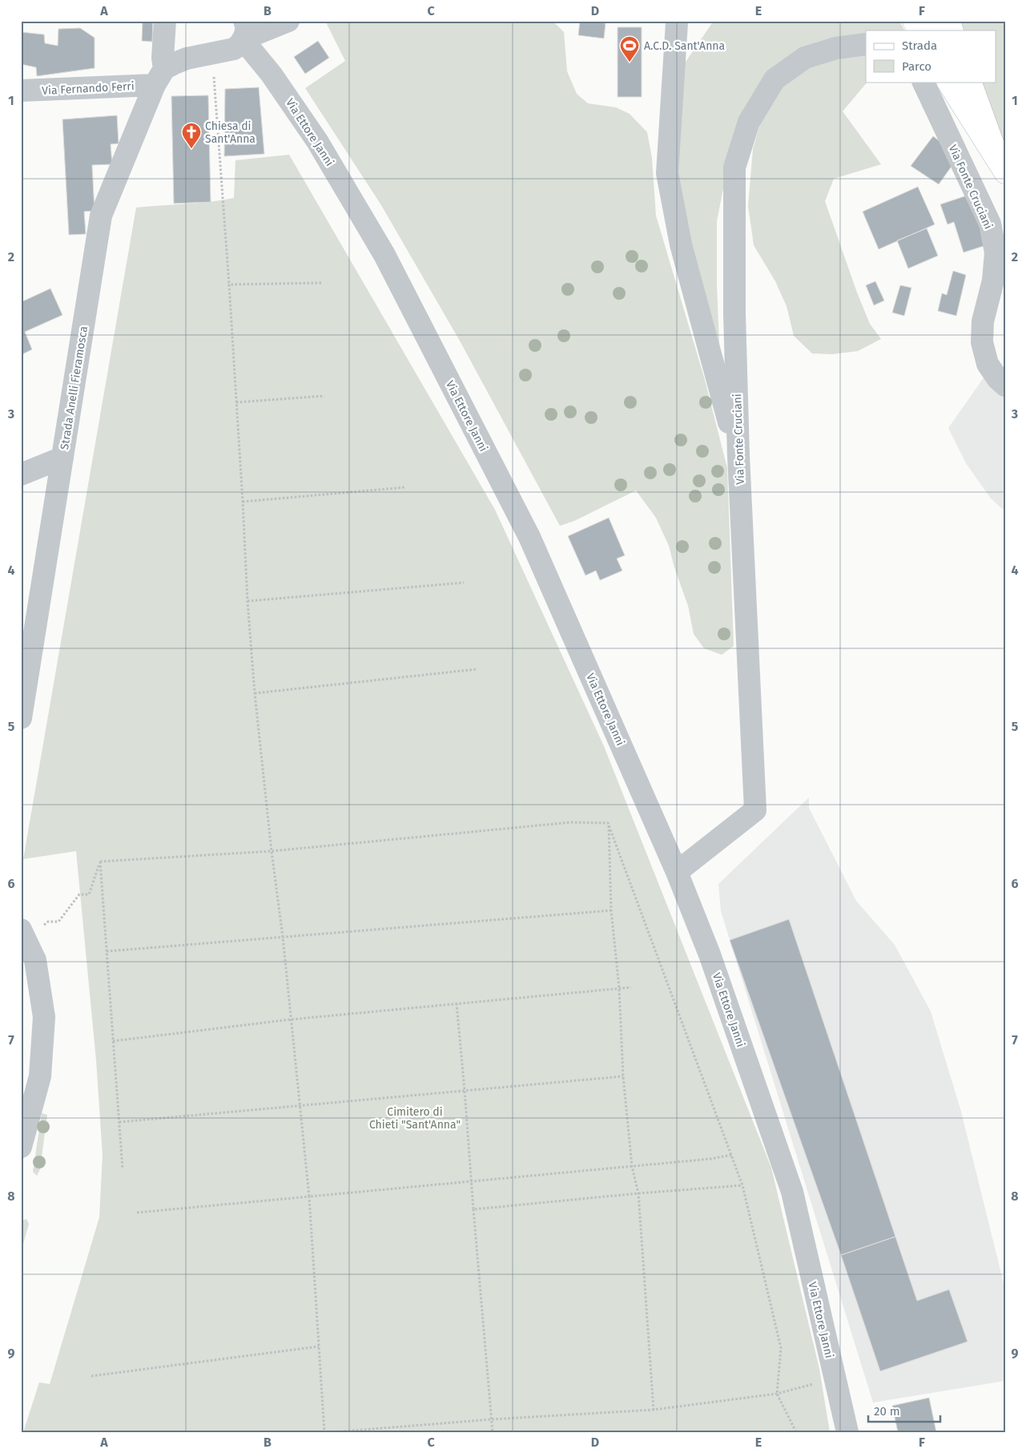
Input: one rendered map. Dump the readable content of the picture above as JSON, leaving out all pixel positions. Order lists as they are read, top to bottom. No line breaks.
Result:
{"streets":{"street":["Via Fernando Ferri","Via Ettore Janni","Via Fonte Cruciani","Strada Anelli Fieramosca"]},"crossings":[["Via Fernando Ferri","Strada Anelli Fieramosca"],["Via Ettore Janni","Via Fonte Cruciani"]],"parks":["Cimitero di Chieti \"Sant'Anna\""],"places":{"sports":["A.C.D. Sant'Anna"],"church":["Chiesa di Sant'Anna"]},"legend":["Strada","Parco"],"scale_bar":"20 m","grid":{"columns":["A","B","C","D","E","F"],"rows":["1","2","3","4","5","6","7","8","9"]}}
